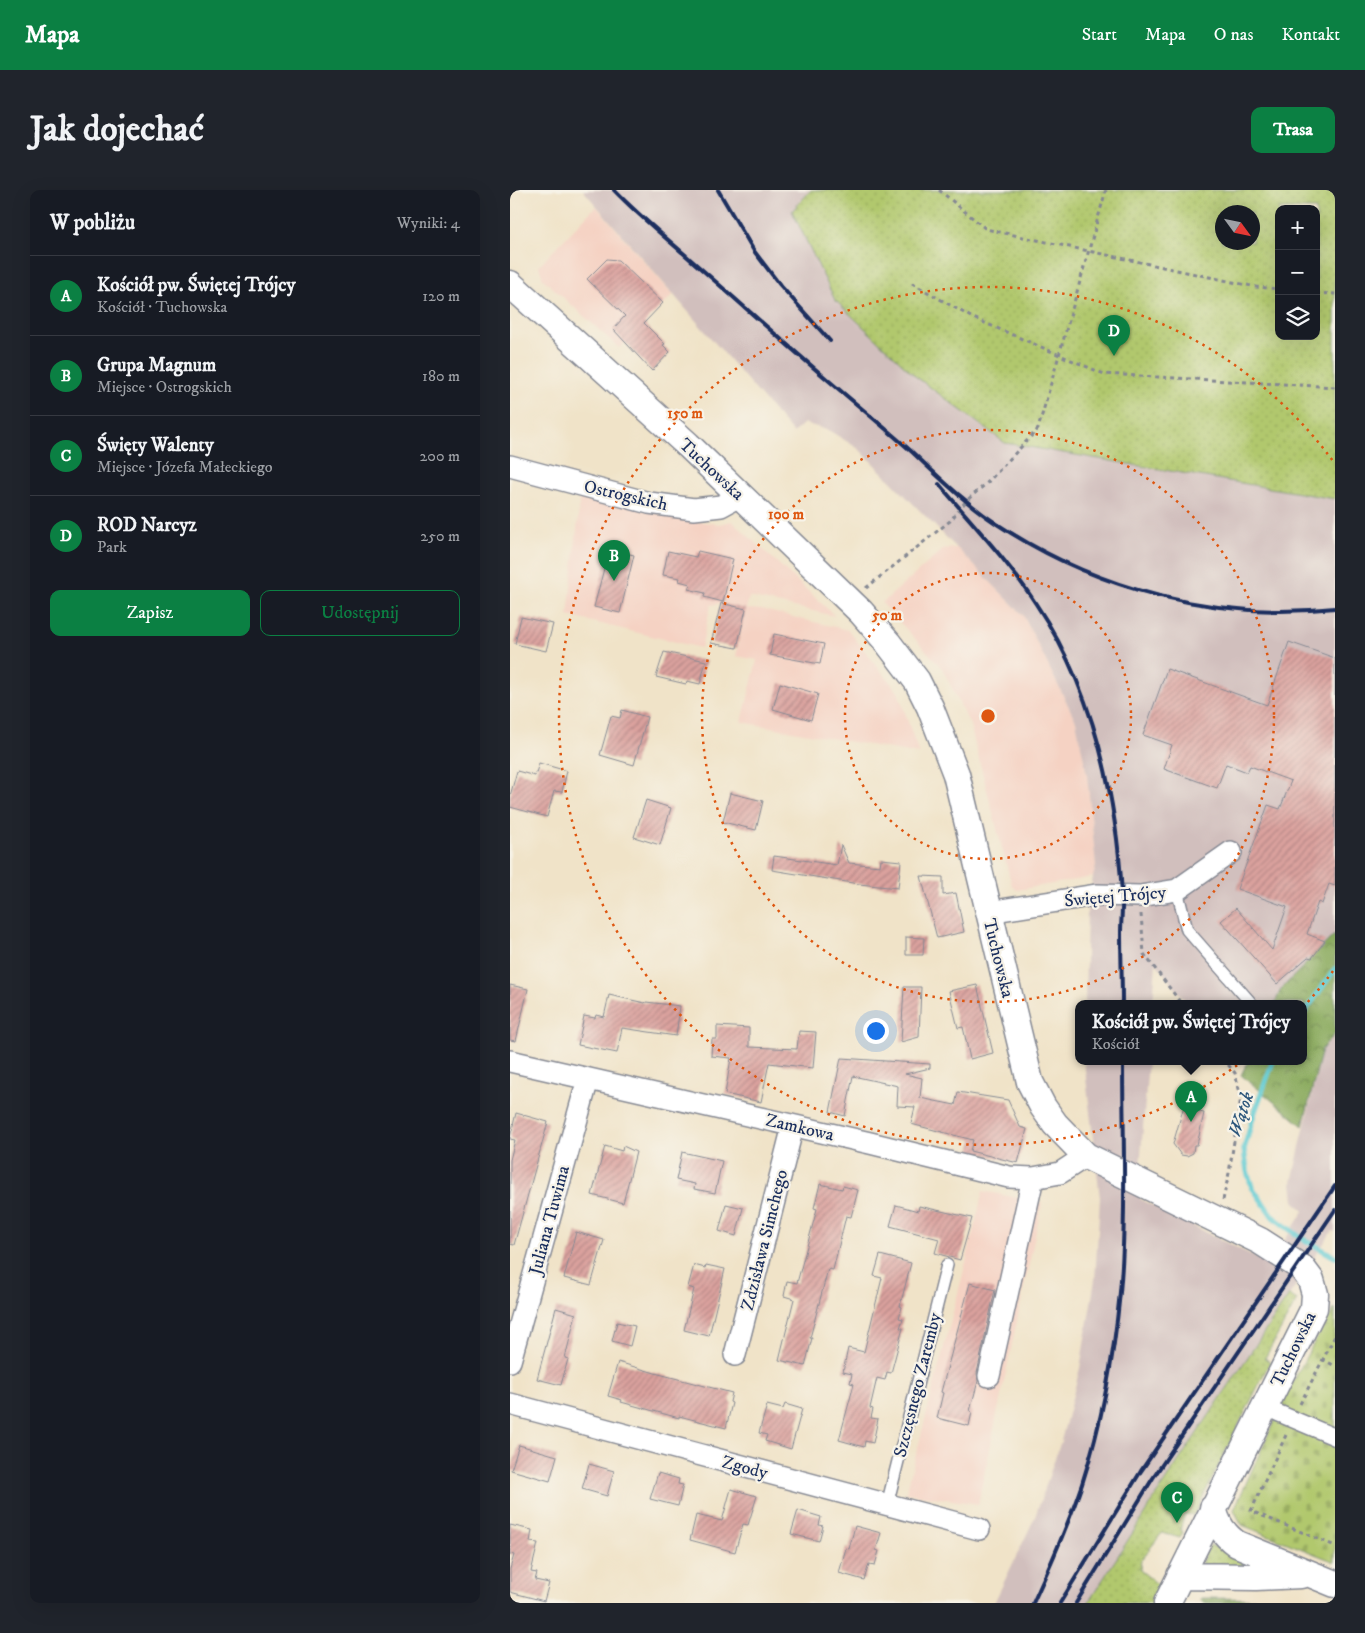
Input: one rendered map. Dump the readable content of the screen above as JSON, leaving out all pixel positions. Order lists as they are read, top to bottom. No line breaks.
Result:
{"streets":{"street":["Tuchowska","Ostrogskich","Świętej Trójcy","Zamkowa","Juliana Tuwima","Zdzisława Simchego","Zgody"],"lane":["Szczęsnego Zaremby"]},"crossings":[["Tuchowska","Ostrogskich"],["Tuchowska","Świętej Trójcy"],["Tuchowska","Zamkowa"],["Zamkowa","Juliana Tuwima"],["Zamkowa","Zdzisława Simchego"],["Szczęsnego Zaremby","Zgody"]],"water":["Wątok"],"north":"bottom right","page":{"header":"Mapa","nav":["Start","Mapa","O nas","Kontakt"],"buttons":["Trasa",["Zapisz","Udostępnij"]],"title":"Jak dojechać","heading":["W pobliżu","Wyniki: 4"],"map_buttons":["+","−"],"list":[{"mark":"A","name":"Kościół pw. Świętej Trójcy","note":"Kościół · Tuchowska","value":"120 m"},{"mark":"B","name":"Grupa Magnum","note":"Miejsce · Ostrogskich","value":"180 m"},{"mark":"C","name":"Święty Walenty","note":"Miejsce · Józefa Małeckiego","value":"200 m"},{"mark":"D","name":"ROD Narcyz","note":"Park","value":"250 m"}],"pins":["D","B","A","C"],"popup":["Kościół pw. Świętej Trójcy","Kościół"]},"rings":["150 m","100 m","50 m"]}
